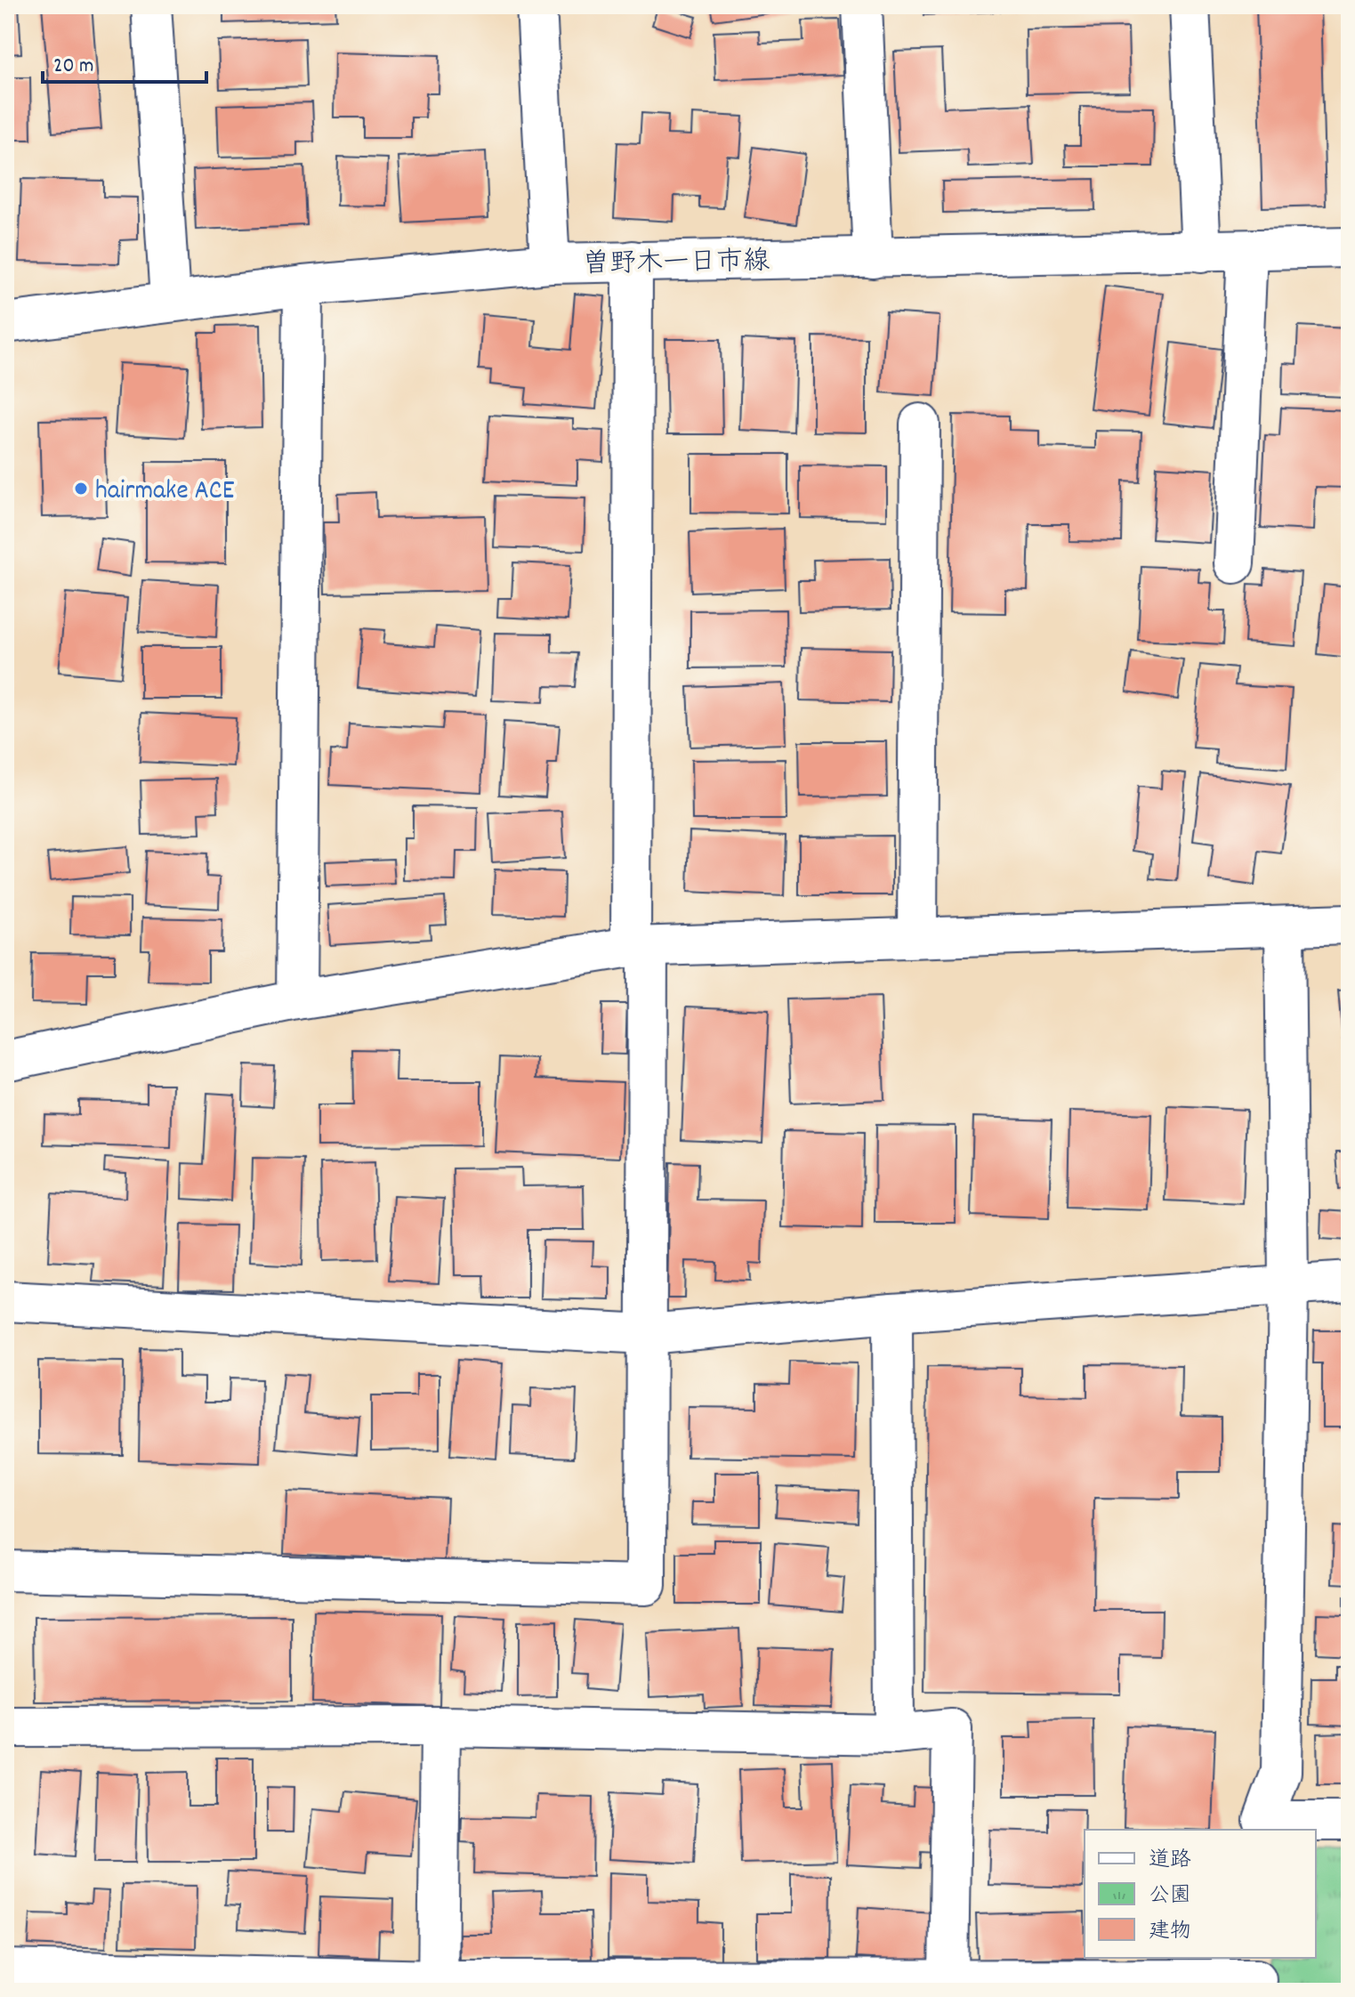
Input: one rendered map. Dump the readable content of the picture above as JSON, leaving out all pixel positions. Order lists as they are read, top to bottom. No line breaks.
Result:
{"streets":{"street":["曽野木一日市線"]},"places":["hairmake ACE"],"legend":["道路","公園","建物"],"scale_bar":"20 m"}
